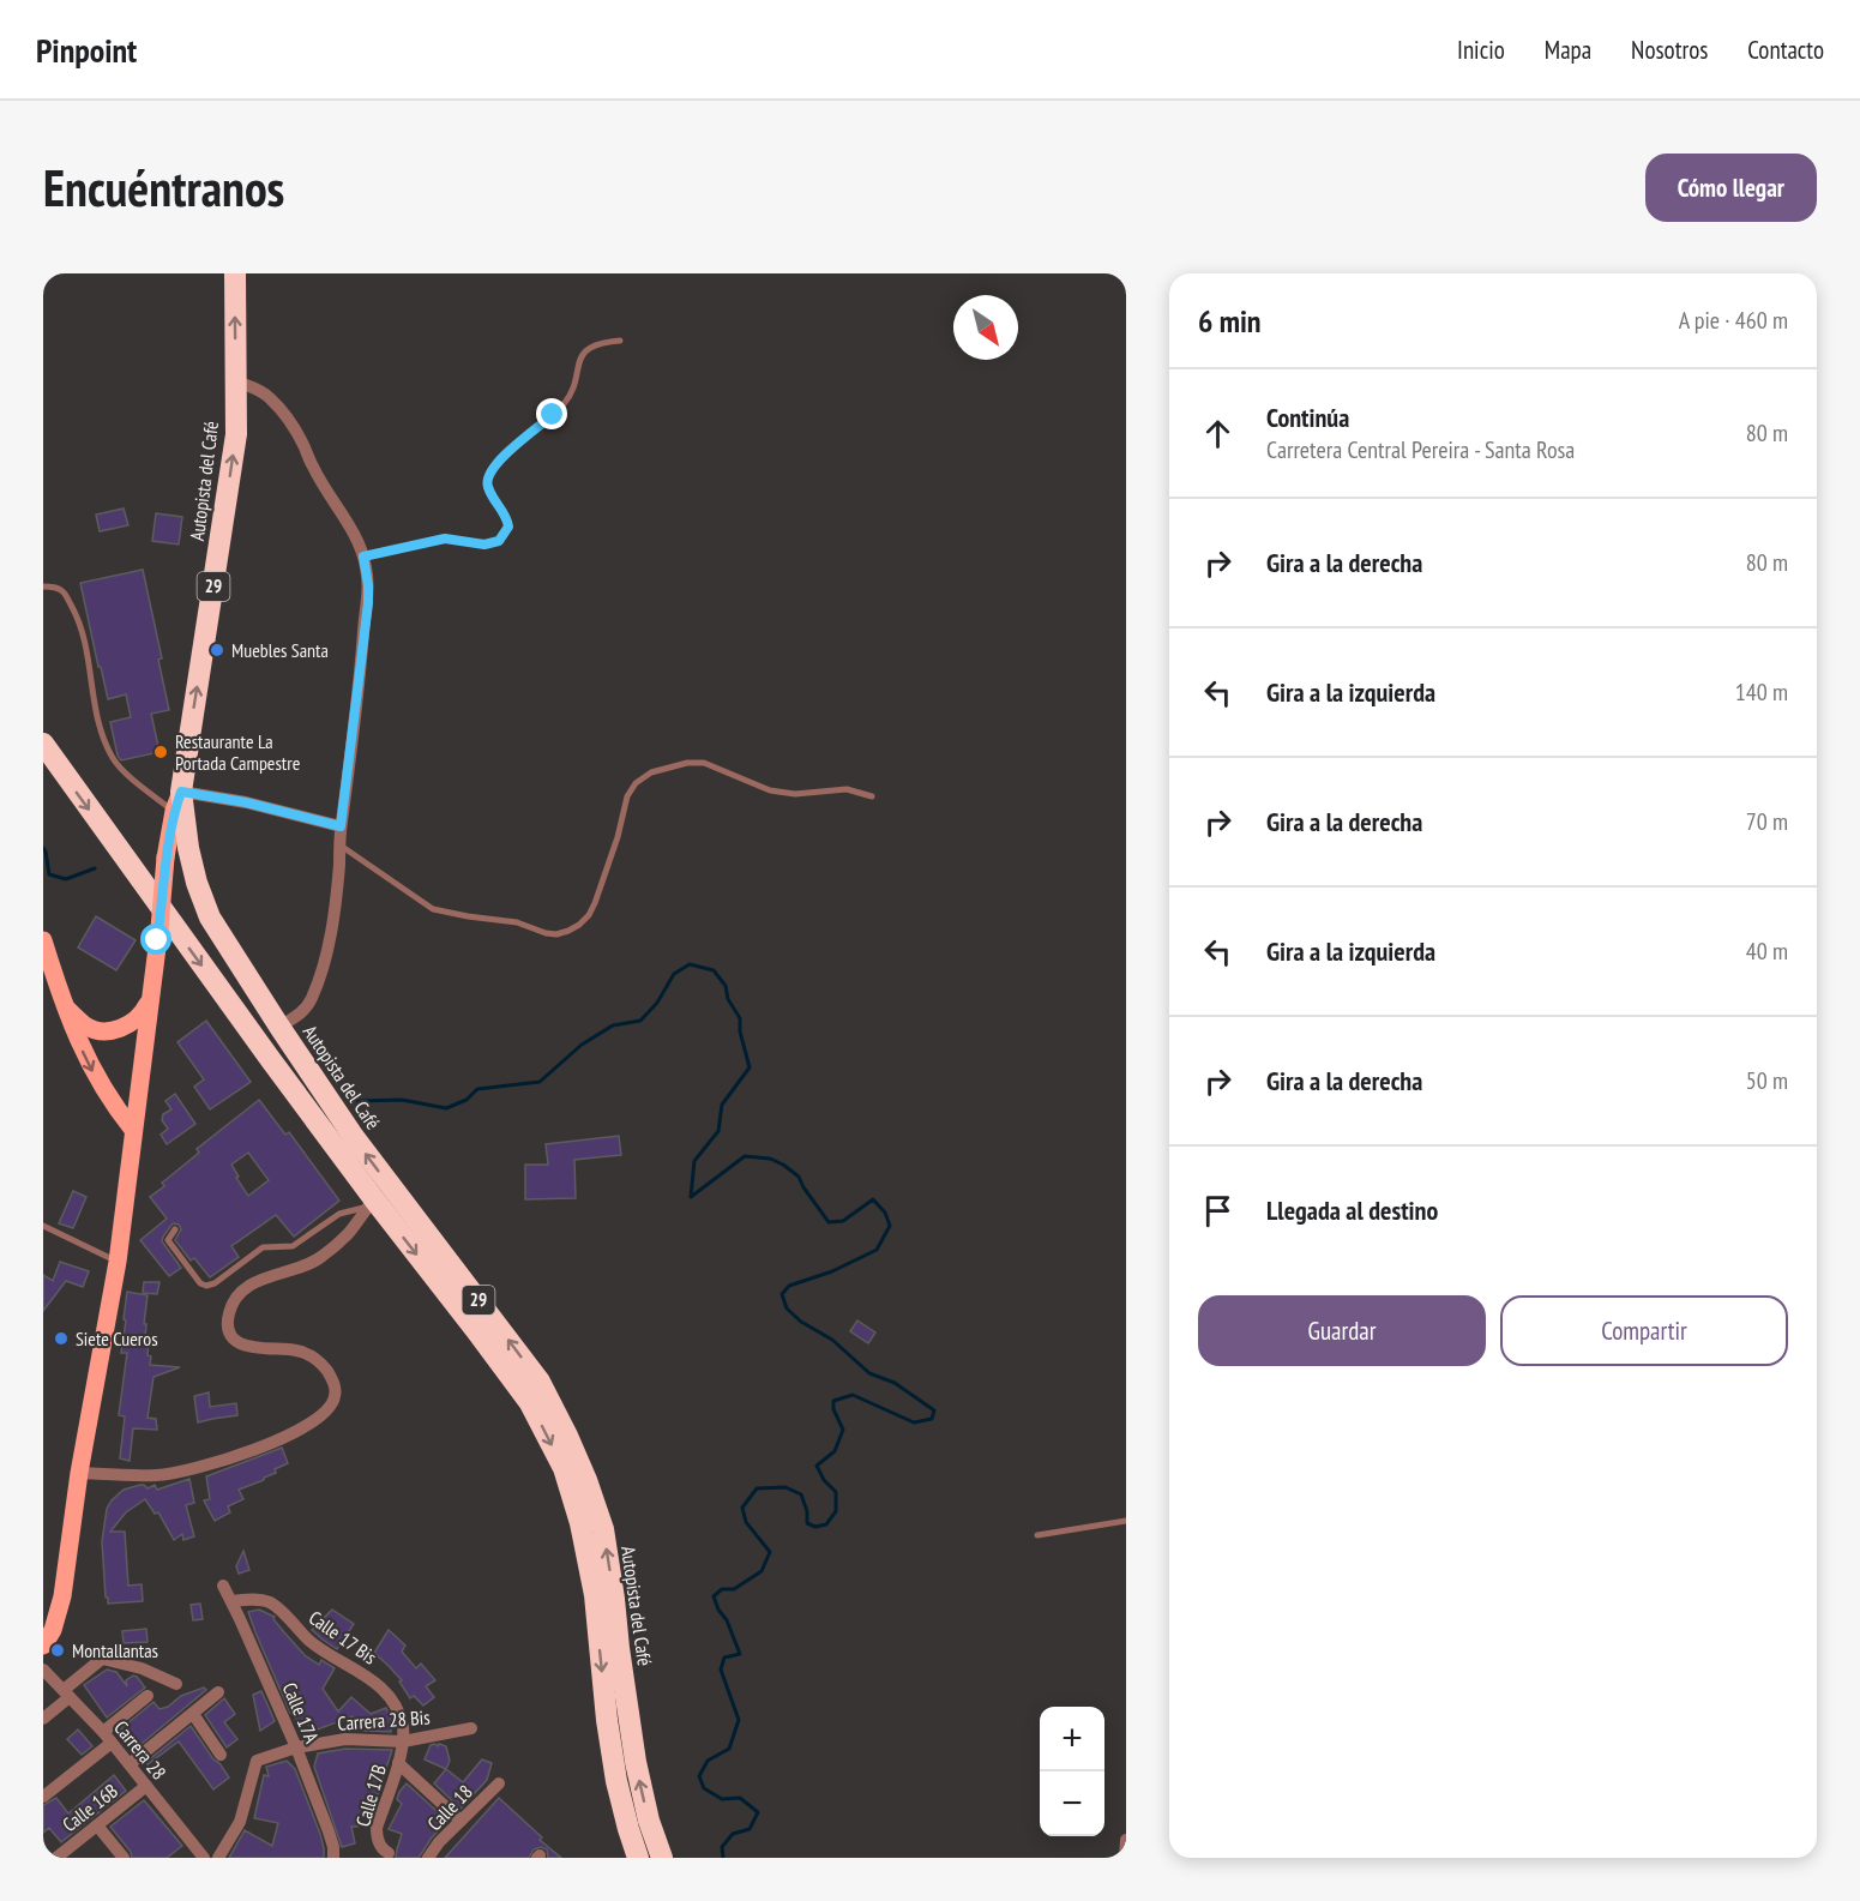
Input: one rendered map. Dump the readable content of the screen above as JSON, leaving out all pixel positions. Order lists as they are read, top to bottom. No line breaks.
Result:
{"streets":{"highway":["Autopista del Café","29"],"street":["Calle 17 Bis","Calle 17A","Carrera 28 Bis","Carrera 28","Calle 17B","Calle 16B","Calle 18"]},"crossings":[["Calle 17 Bis","Calle 17A"],["Calle 17 Bis","Carrera 28 Bis"],["Calle 17 Bis","Calle 17B"],["Calle 17A","Carrera 28 Bis"],["Carrera 28 Bis","Calle 17B"],["Carrera 28","Calle 16B"]],"places":["Muebles Santa","Restaurante La Portada Campestre","Siete Cueros","Montallantas"],"north":"bottom right","page":{"header":"Pinpoint","nav":["Inicio","Mapa","Nosotros","Contacto"],"buttons":["Cómo llegar",["Guardar","Compartir"]],"title":"Encuéntranos","heading":["6 min","A pie · 460 m"],"list":[["Continúa","Carretera Central Pereira - Santa Rosa","80 m"],["Gira a la derecha","80 m"],["Gira a la izquierda","140 m"],["Gira a la derecha","70 m"],["Gira a la izquierda","40 m"],["Gira a la derecha","50 m"],"Llegada al destino"],"map_buttons":["+","−"]}}
